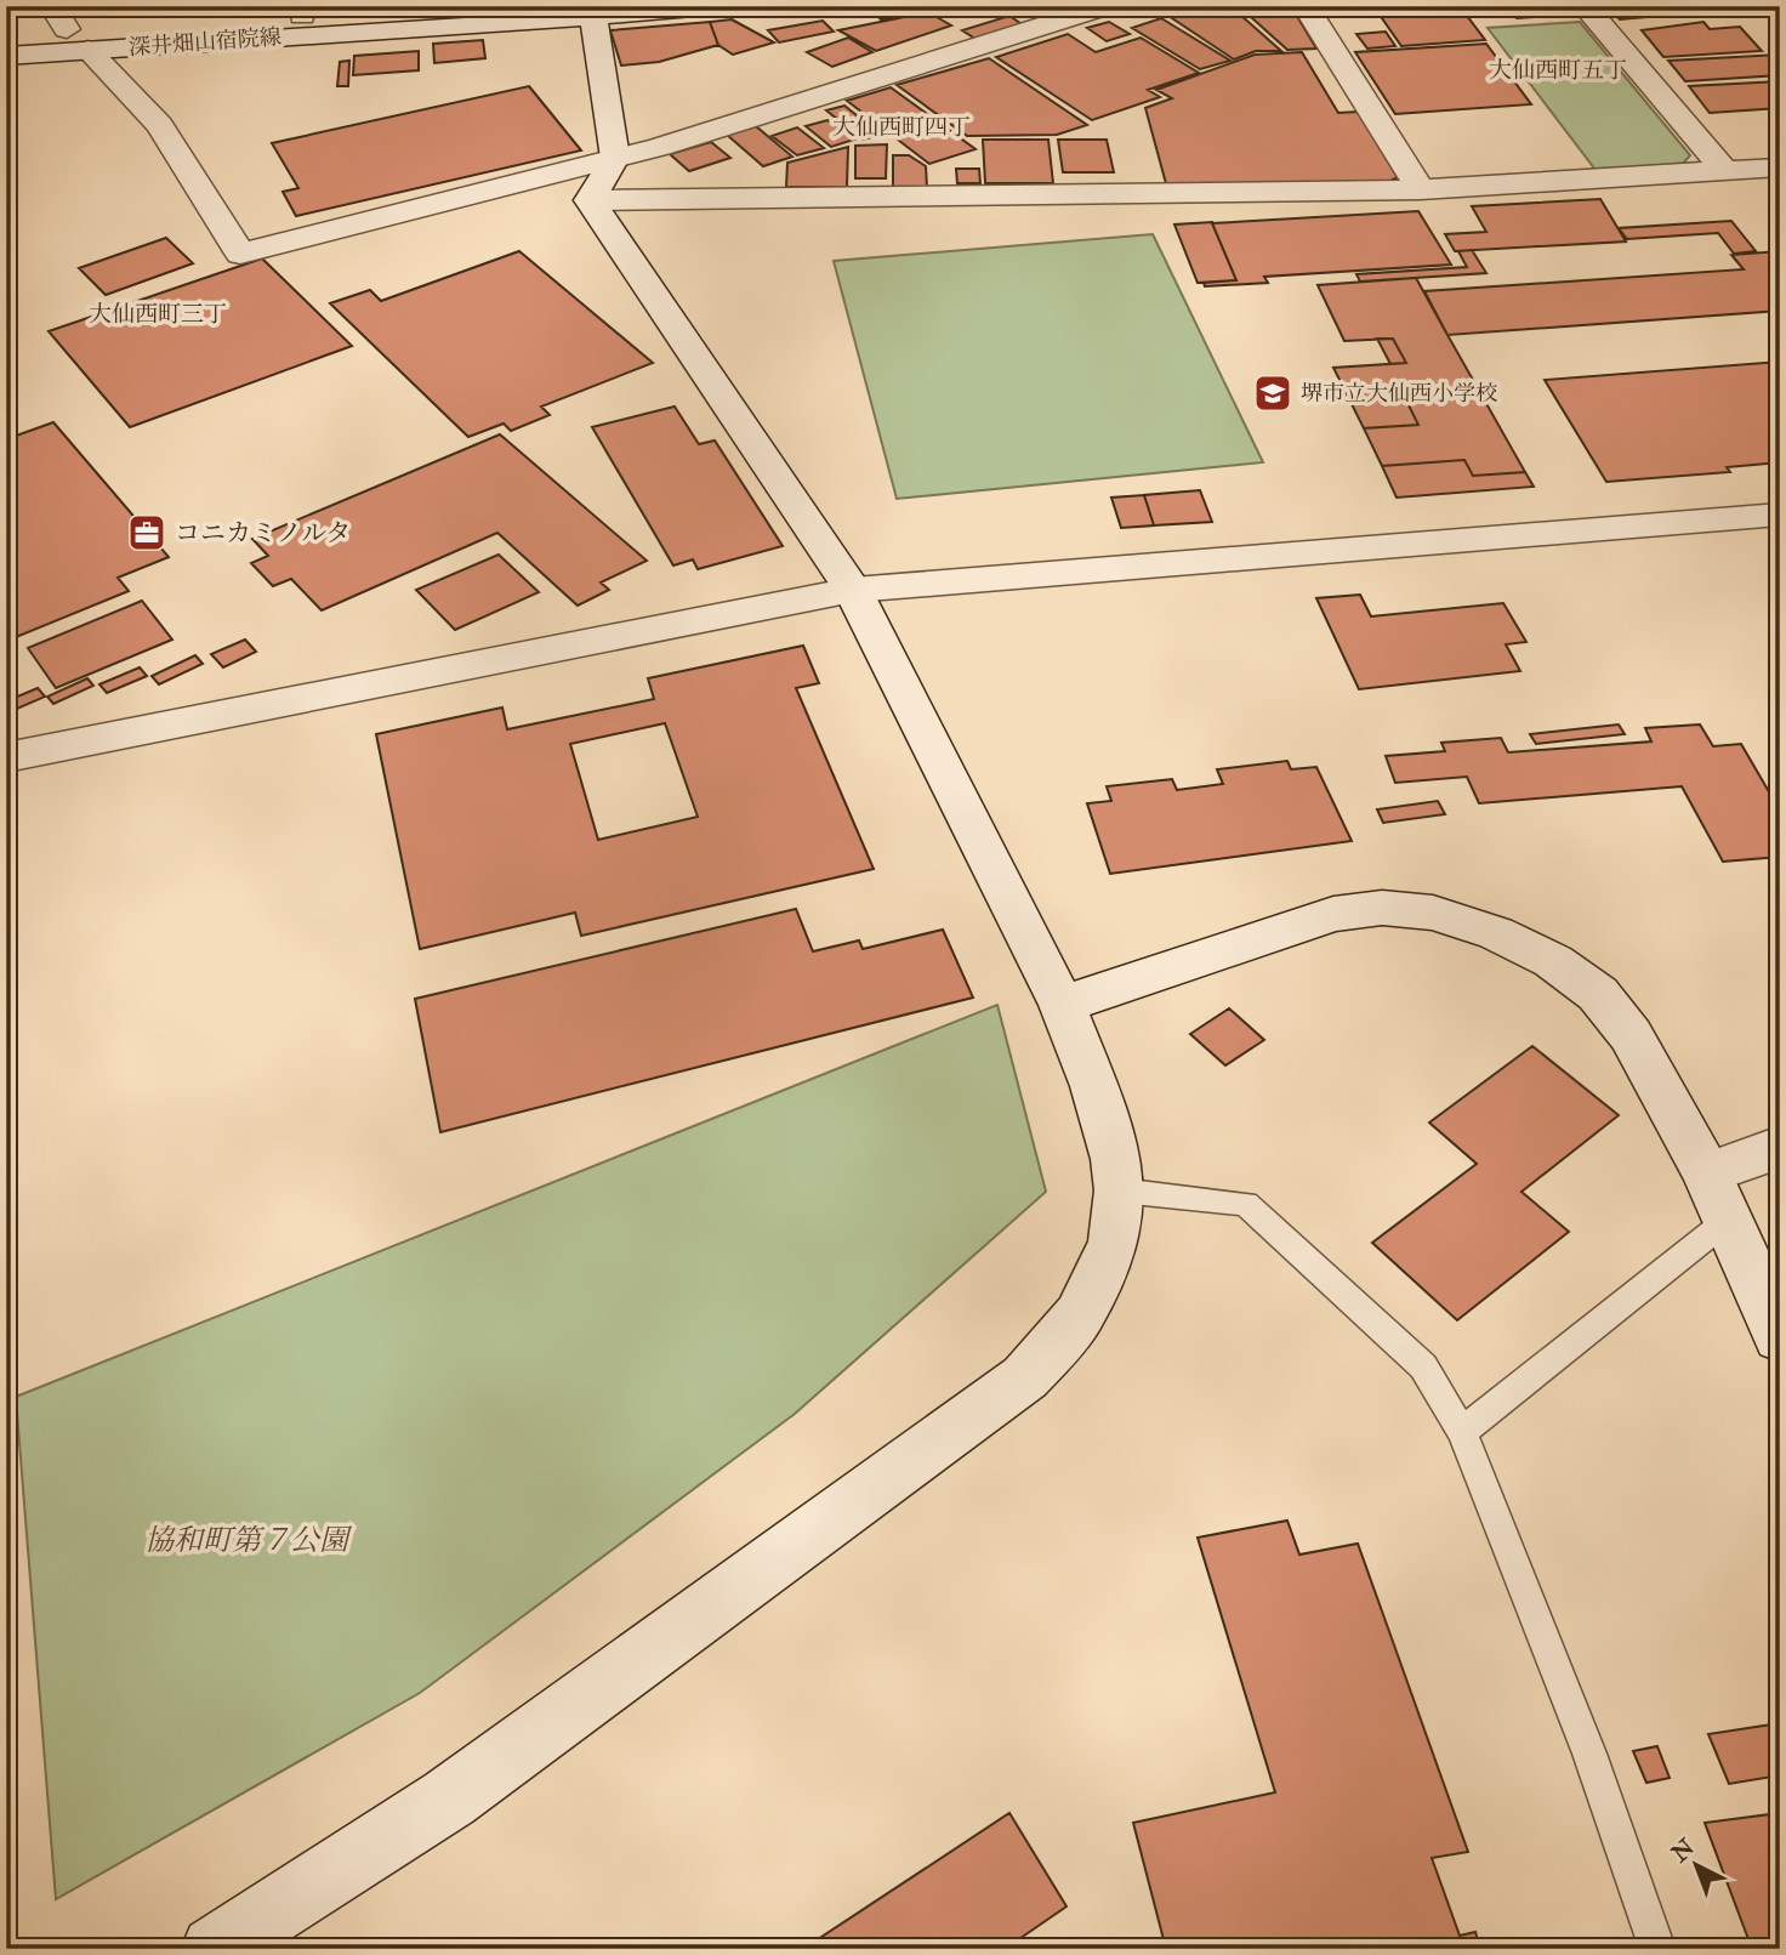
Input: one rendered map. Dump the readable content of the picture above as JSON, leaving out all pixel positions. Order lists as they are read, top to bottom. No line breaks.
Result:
{"streets":{"street":["深井畑山宿院線"]},"districts":["大仙西町五丁","大仙西町四丁","大仙西町三丁"],"parks":["協和町第７公園"],"places":{"school or university":["堺市立大仙西小学校"],"office":["コニカミノルタ"]},"north":"top left"}
